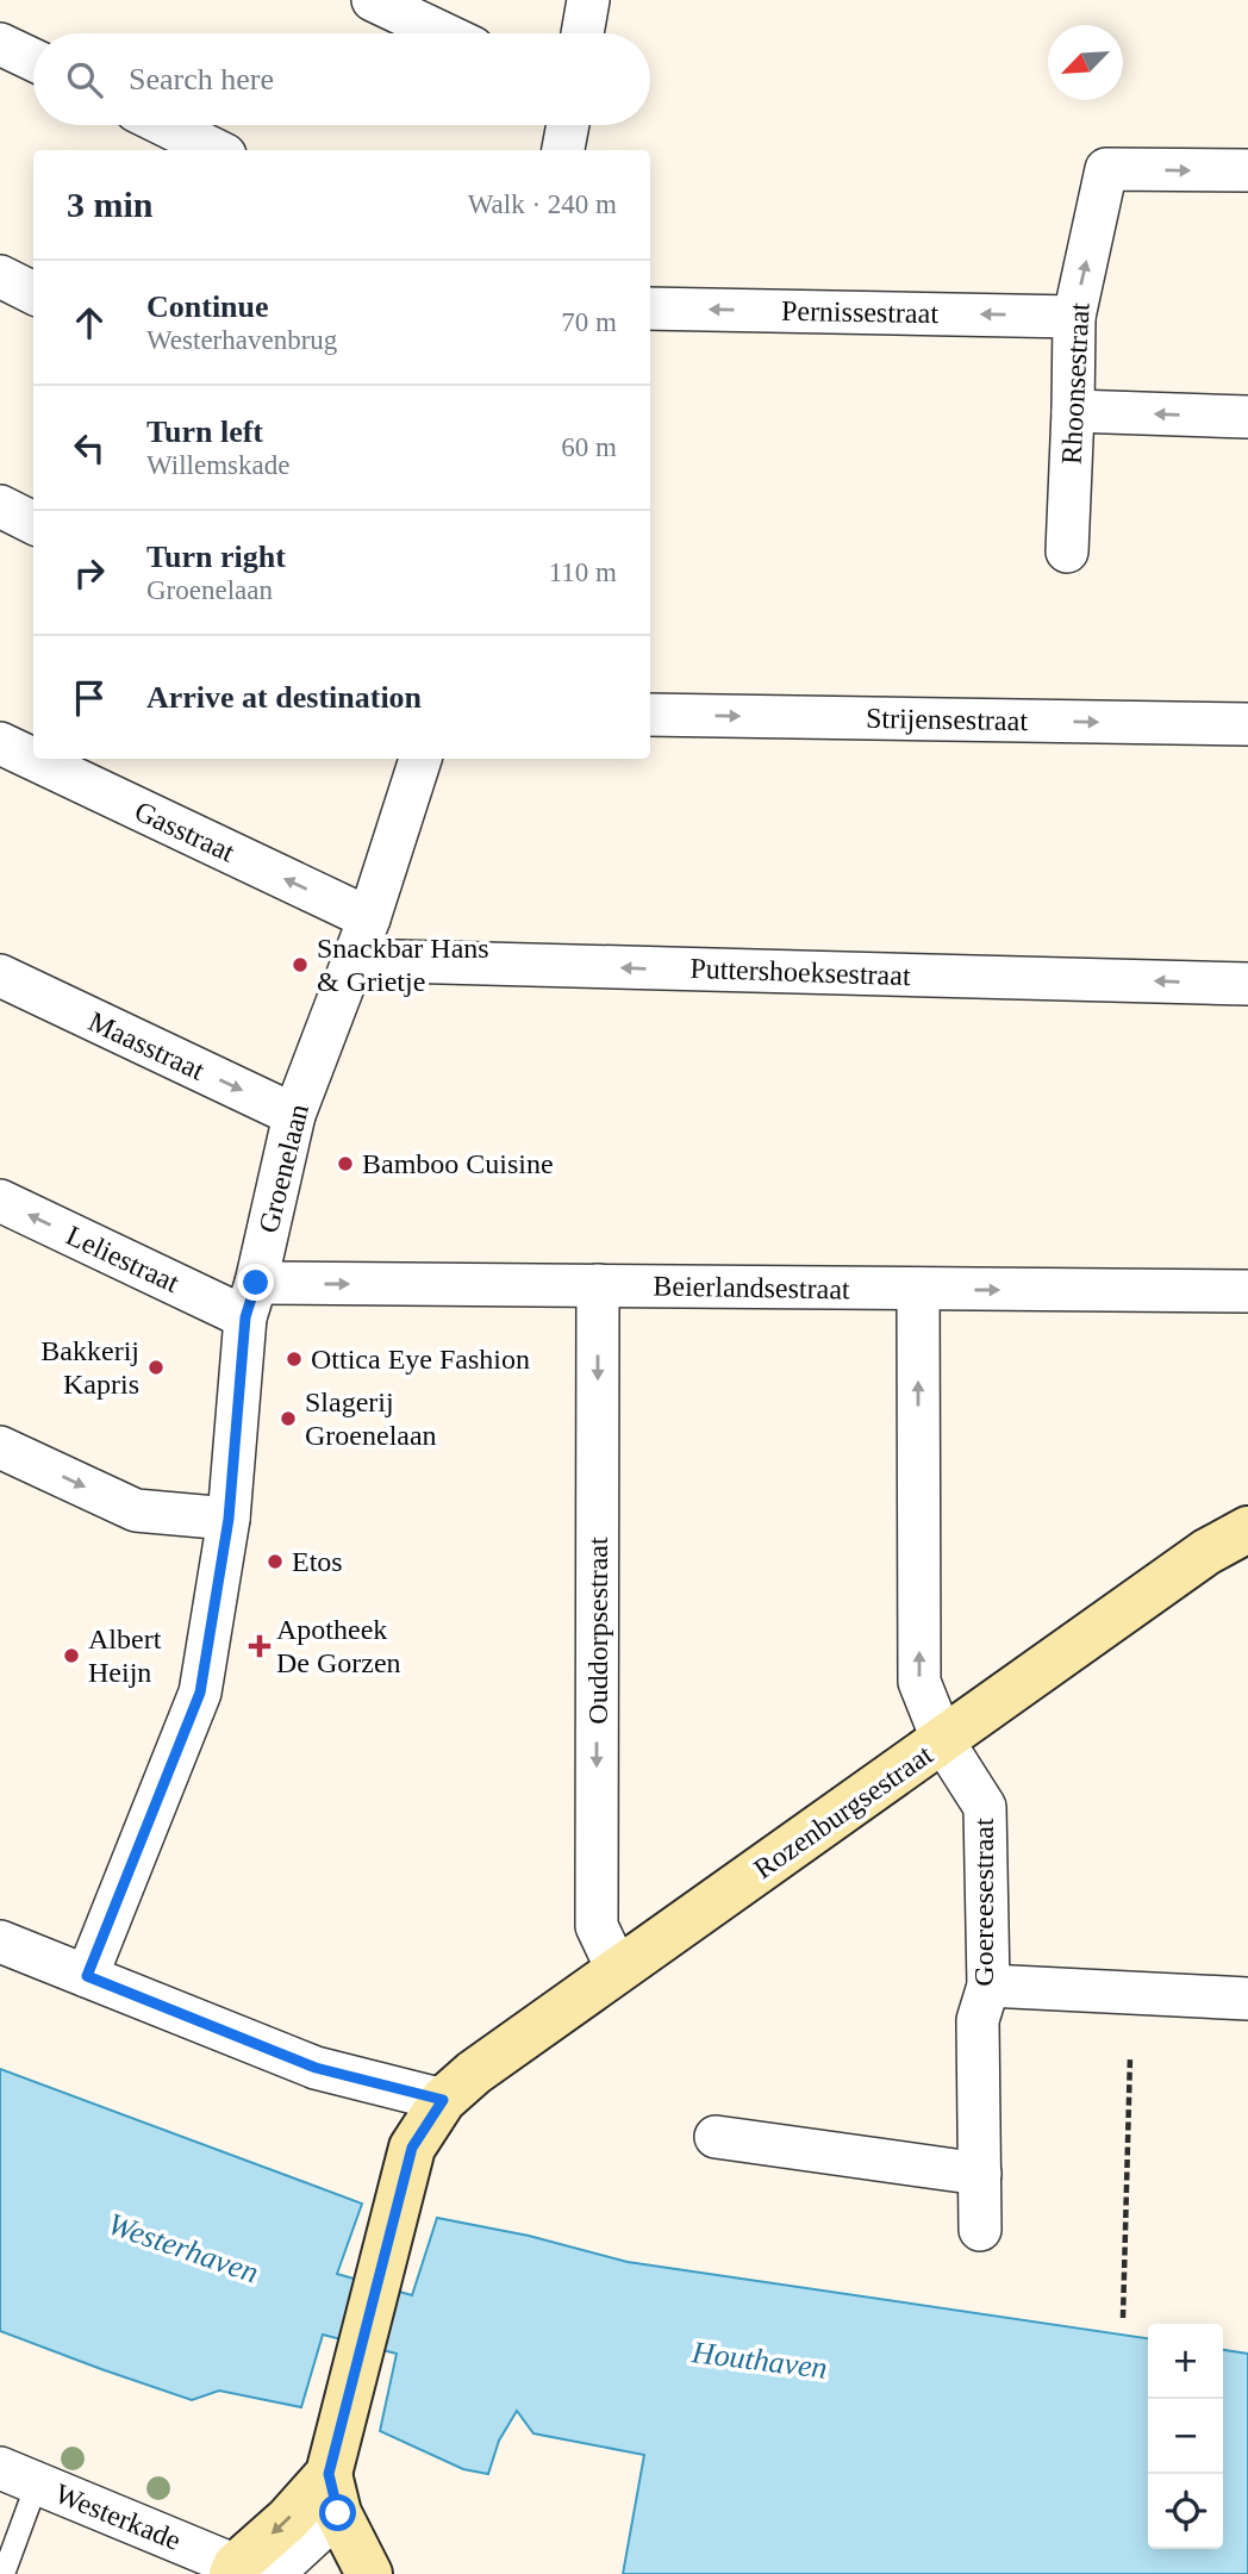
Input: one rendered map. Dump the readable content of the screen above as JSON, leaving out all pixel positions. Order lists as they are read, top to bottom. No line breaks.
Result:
{"streets":{"street":["Pernissestraat","Rhoonsestraat","Strijensestraat","Gasstraat","Puttershoeksestraat","Maasstraat","Groenelaan","Leliestraat","Beierlandsestraat","Ouddorpsestraat","Rozenburgsestraat","Goereesestraat","Westerkade"]},"crossings":[["Pernissestraat","Rhoonsestraat"],["Gasstraat","Groenelaan"],["Puttershoeksestraat","Groenelaan"],["Maasstraat","Groenelaan"],["Groenelaan","Leliestraat"],["Groenelaan","Beierlandsestraat"],["Leliestraat","Beierlandsestraat"],["Beierlandsestraat","Ouddorpsestraat"],["Beierlandsestraat","Goereesestraat"],["Ouddorpsestraat","Rozenburgsestraat"],["Rozenburgsestraat","Goereesestraat"]],"one_way":["Pernissestraat","Strijensestraat","Gasstraat","Puttershoeksestraat","Maasstraat","Beierlandsestraat","Ouddorpsestraat","Goereesestraat"],"water":["Westerhaven","Houthaven"],"places":{"other":["Snackbar Hans & Grietje","Bamboo Cuisine","Ottica Eye Fashion","Bakkerij Kapris","Slagerij Groenelaan","Etos","Albert Heijn"],"health":["Apotheek De Gorzen"]},"north":"bottom left","page":{"search":"Search here","heading":["3 min","Walk · 240 m"],"list":[["Continue","Westerhavenbrug","70 m"],["Turn left","Willemskade","60 m"],["Turn right","Groenelaan","110 m"],"Arrive at destination"],"map_buttons":["+","−"]}}
